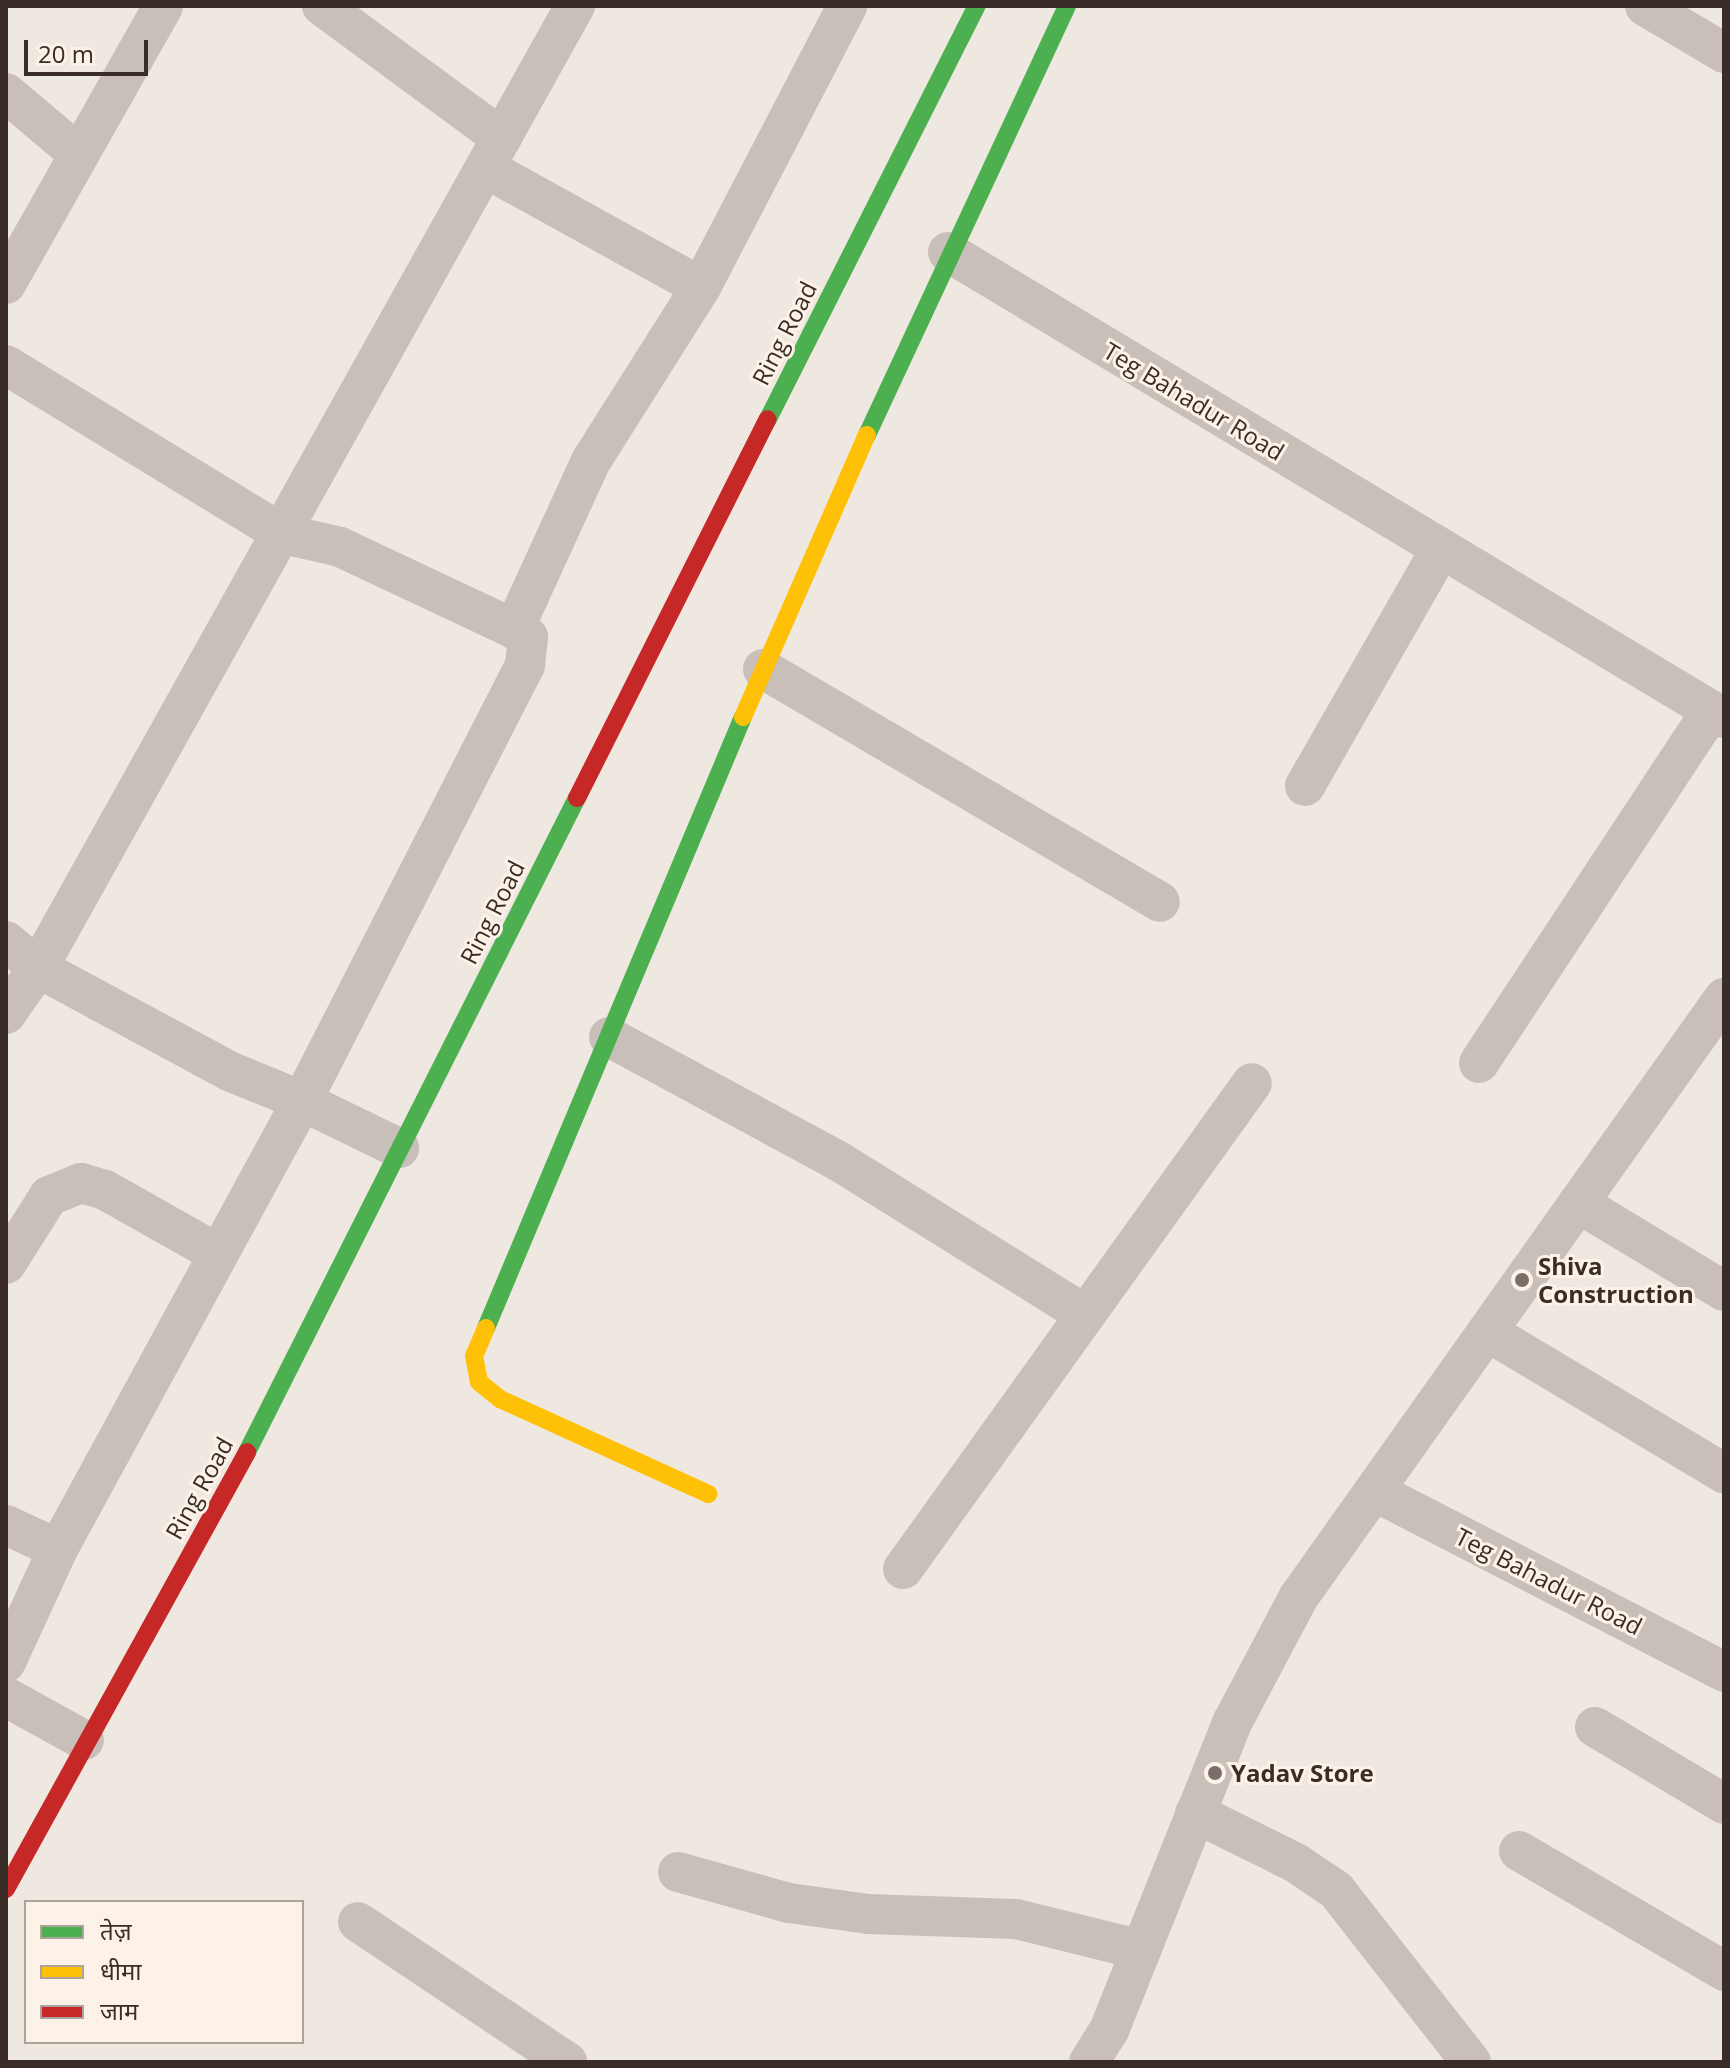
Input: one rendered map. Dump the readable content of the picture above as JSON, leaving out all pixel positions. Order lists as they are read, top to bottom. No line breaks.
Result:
{"streets":{"street":["Ring Road","Teg Bahadur Road"]},"places":["Shiva Construction","Yadav Store"],"legend":["तेज़","धीमा","जाम"],"scale_bar":"20 m"}
